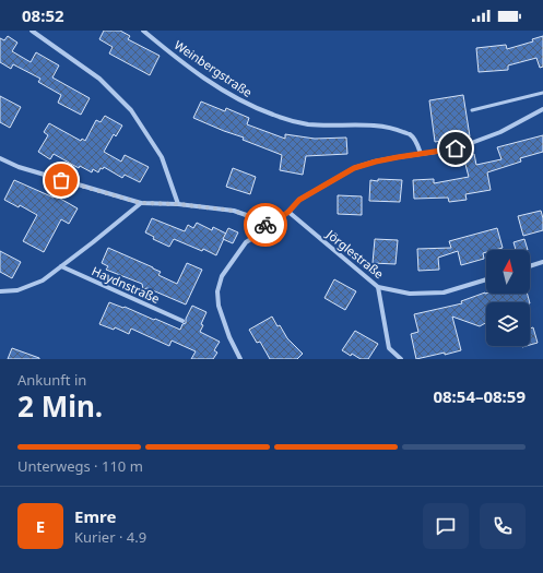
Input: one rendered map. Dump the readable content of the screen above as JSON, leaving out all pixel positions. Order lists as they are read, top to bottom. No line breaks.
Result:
{"streets":{"street":["Weinbergstraße","Jörglestraße","Haydnstraße"]},"north":"top","page":{"status":"08:52","heading":["2 Min.","Ankunft in","08:54–08:59"],"panel":["Emre","Kurier · 4.9"],"bar":"Unterwegs · 110 m","round":"E"}}
